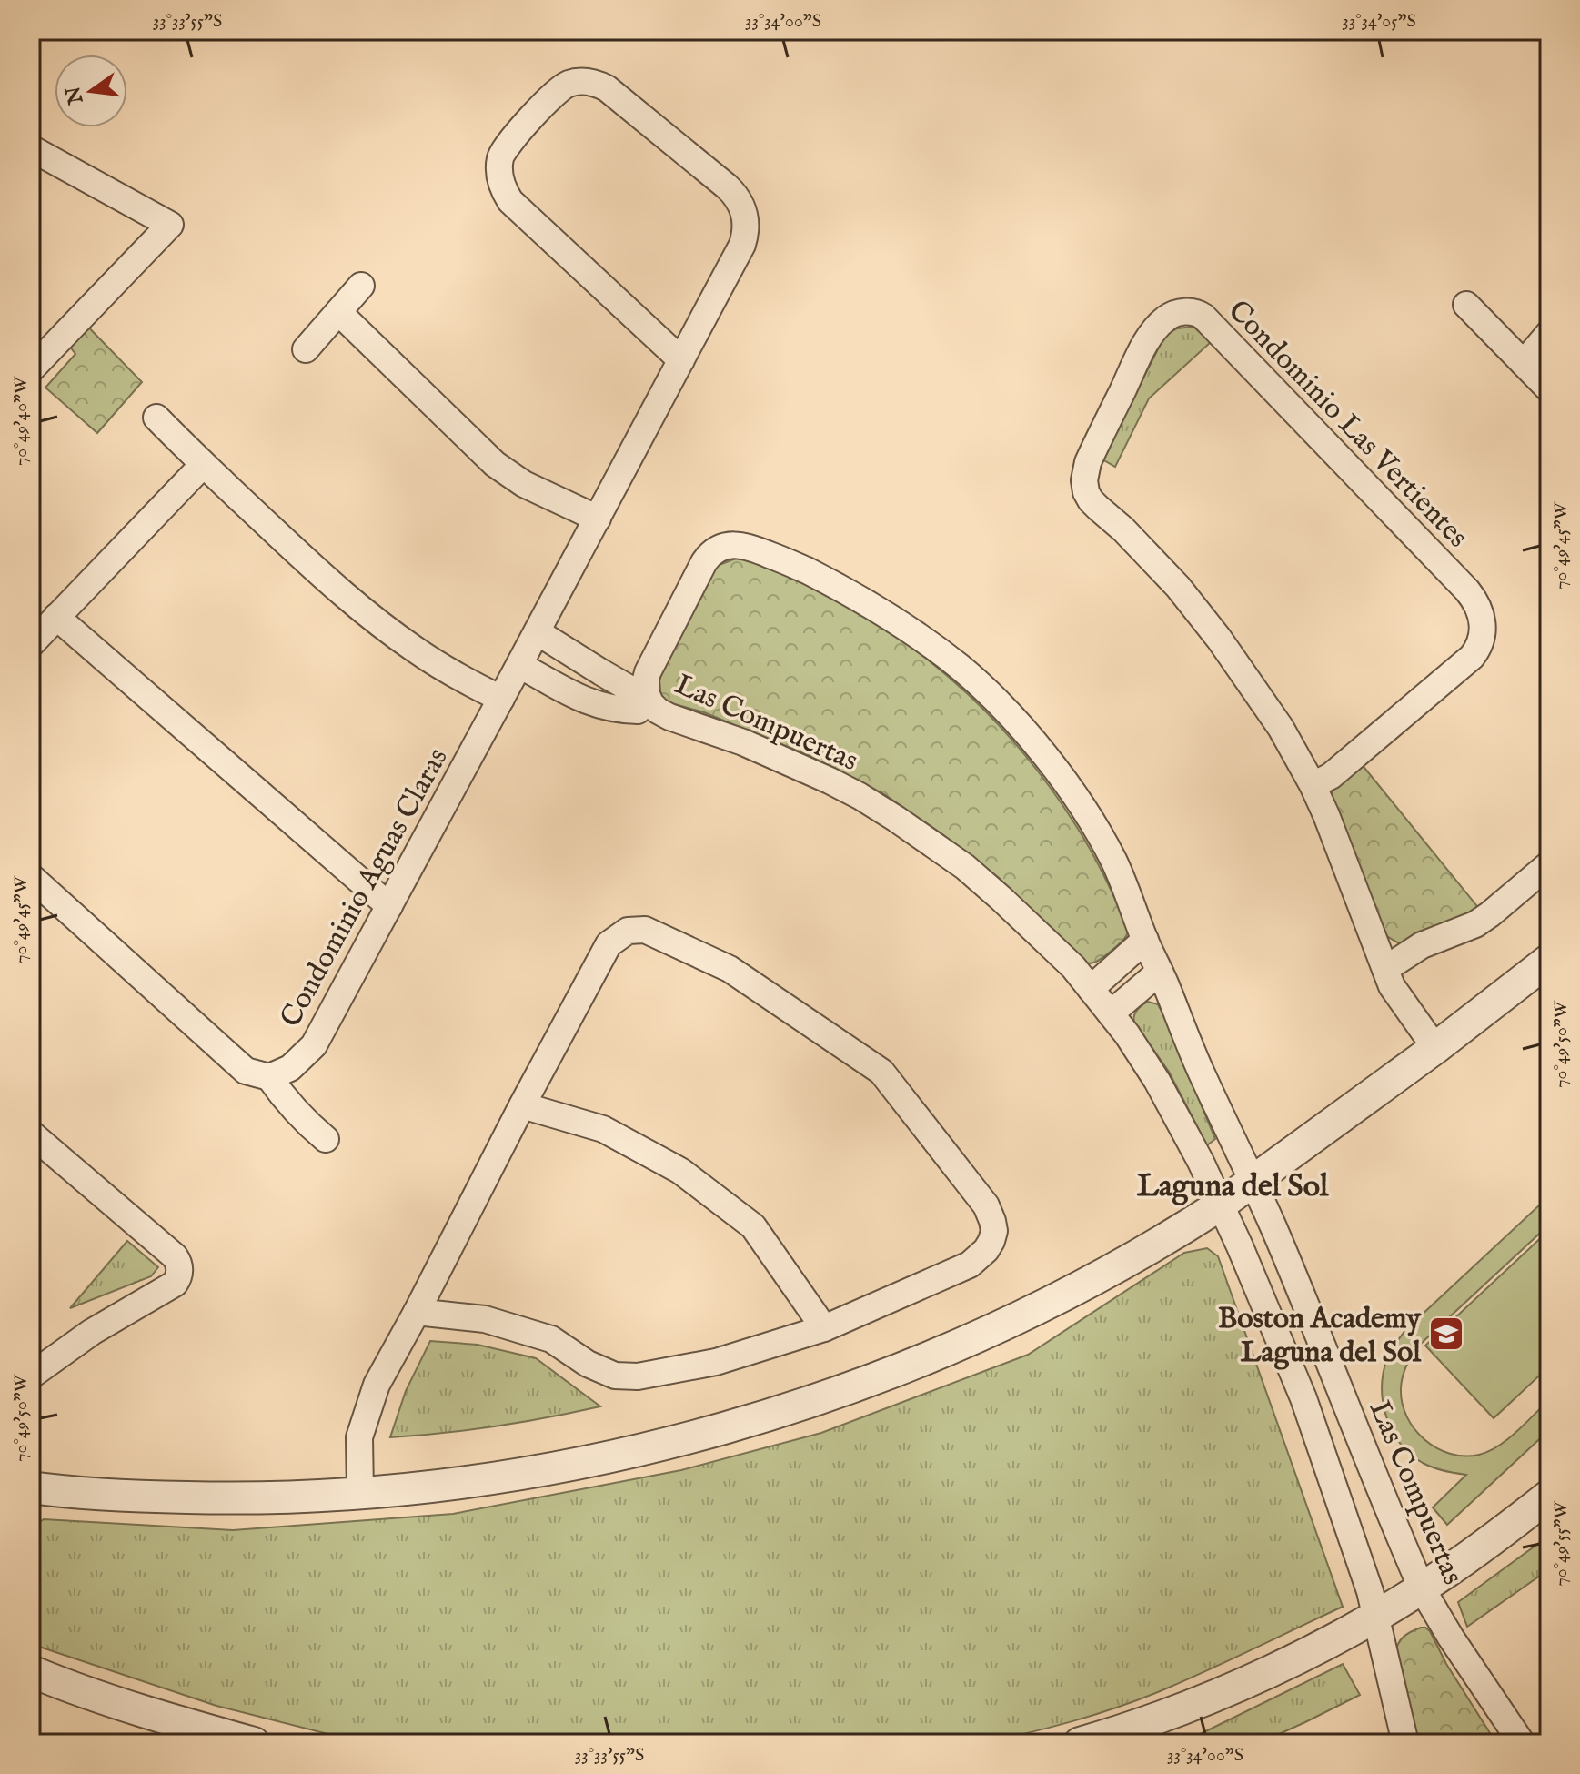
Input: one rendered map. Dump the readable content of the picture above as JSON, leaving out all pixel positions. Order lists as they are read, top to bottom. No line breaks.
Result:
{"streets":{"street":["Condominio Las Vertientes","Las Compuertas","Condominio Aguas Claras"]},"districts":["Laguna del Sol"],"places":{"school or university":["Boston Academy Laguna del Sol"]},"north":"left","coordinates":["33°33'55\"S","33°34'00\"S","33°34'05\"S","70°49'40\"W","70°49'45\"W","70°49'50\"W","70°49'55\"W"]}
